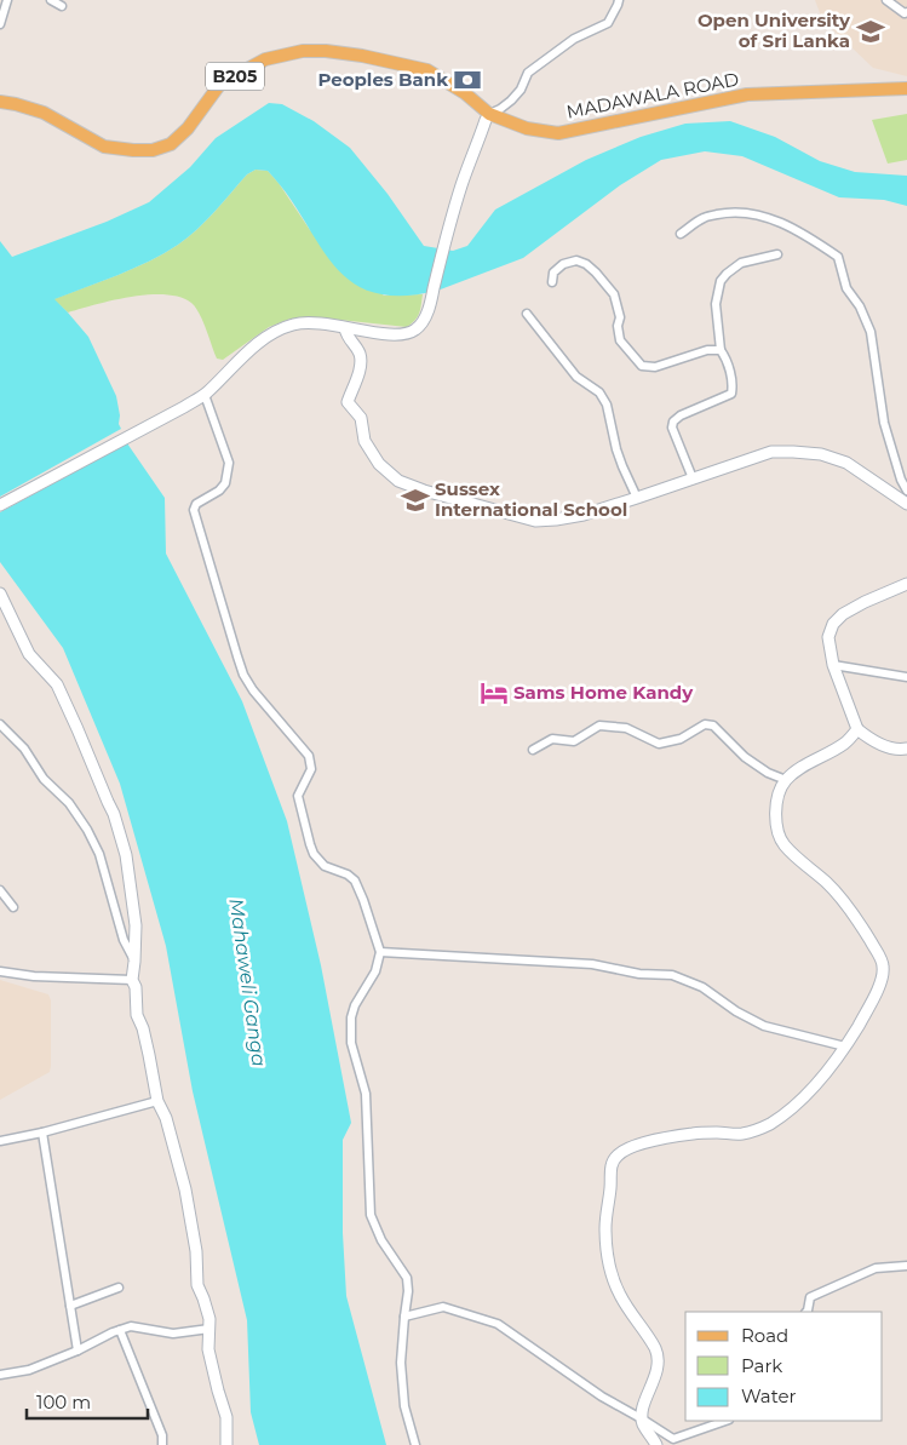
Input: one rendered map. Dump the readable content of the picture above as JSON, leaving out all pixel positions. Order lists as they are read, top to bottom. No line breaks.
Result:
{"streets":{"main road":["B205","MADAWALA ROAD"]},"water":["Mahaweli Ganga"],"places":{"school or university":["Open University of Sri Lanka","Sussex International School"],"bank":["Peoples Bank"],"hotel":["Sams Home Kandy"]},"legend":["Road","Park","Water"],"scale_bar":"100 m"}
